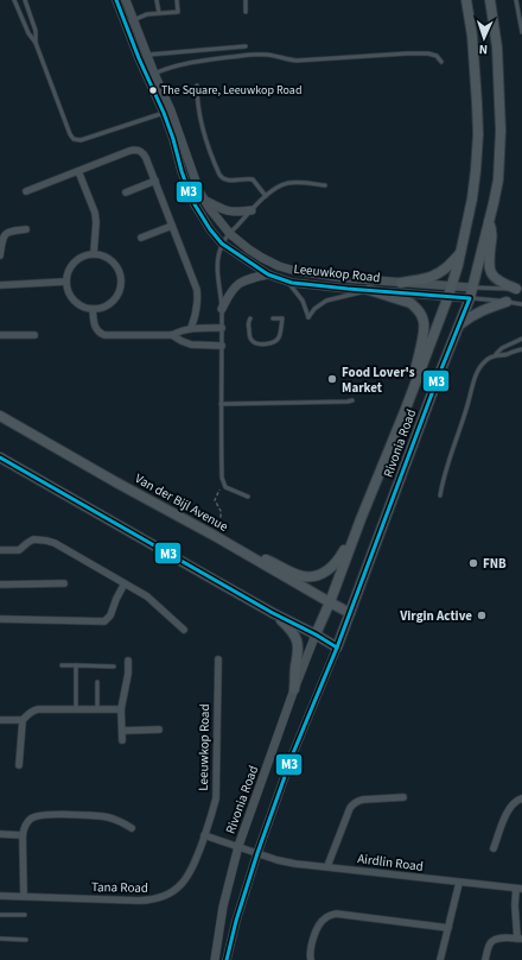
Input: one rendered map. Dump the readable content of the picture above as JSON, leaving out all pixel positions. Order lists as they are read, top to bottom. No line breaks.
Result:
{"streets":{"main road":["Rivonia Road","Van der Bijl Avenue"],"street":["Leeuwkop Road","Airdlin Road","Tana Road"]},"crossings":[["Leeuwkop Road","Rivonia Road"],["Leeuwkop Road","Tana Road"],["Rivonia Road","Van der Bijl Avenue"],["Rivonia Road","Airdlin Road"]],"places":["The Square, Leeuwkop Road","Food Lover's Market","FNB","Virgin Active"],"lines":["transit line M3"],"north":"bottom"}
